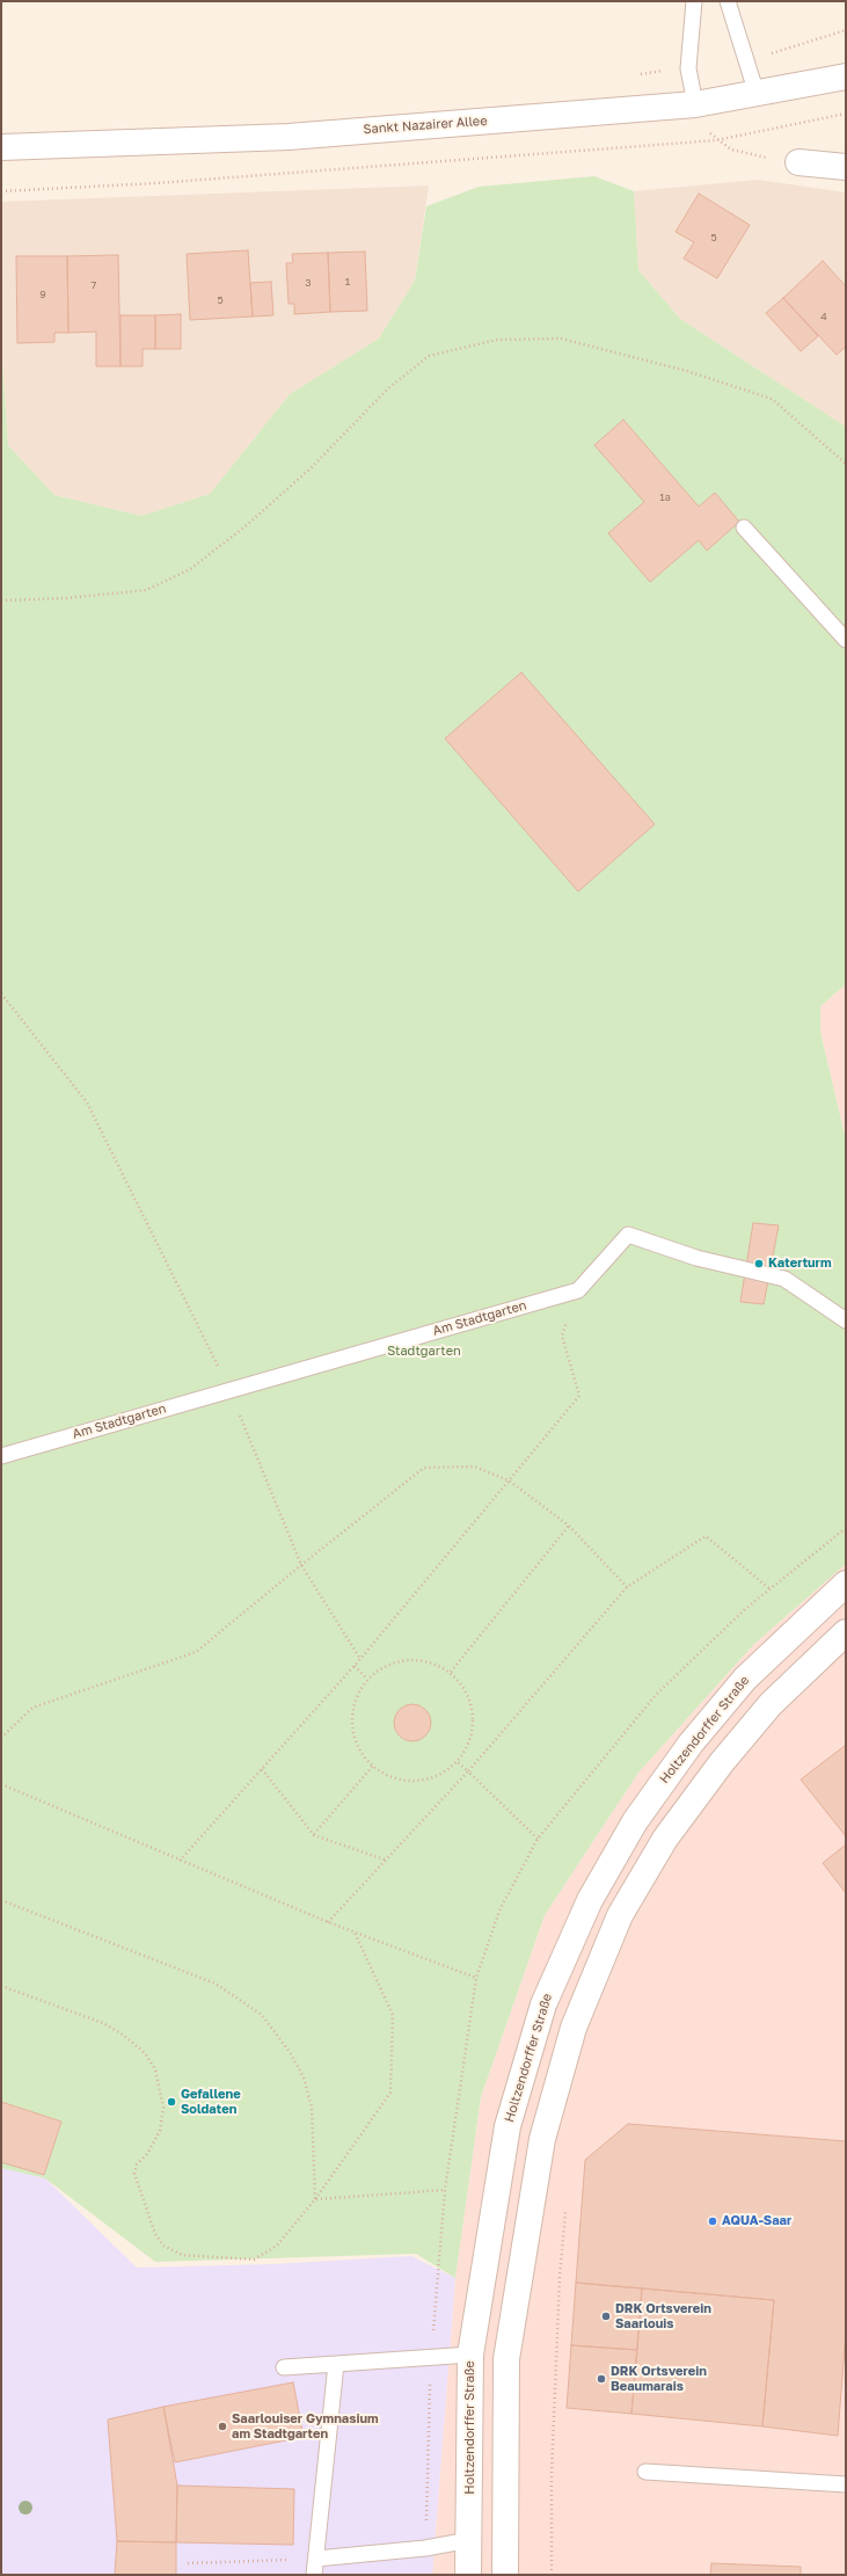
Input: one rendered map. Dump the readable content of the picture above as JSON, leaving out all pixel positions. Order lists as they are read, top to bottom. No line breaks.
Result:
{"streets":{"street":["Sankt Nazairer Allee","Holtzendorffer Straße"],"lane":["Am Stadtgarten"]},"parks":["Stadtgarten"],"places":["Katerturm","Gefallene Soldaten","AQUA-Saar","DRK Ortsverein Saarlouis","DRK Ortsverein Beaumarais","Saarlouiser Gymnasium am Stadtgarten"],"house_numbers":["5","1","3","7","9","5","4","1a"]}
